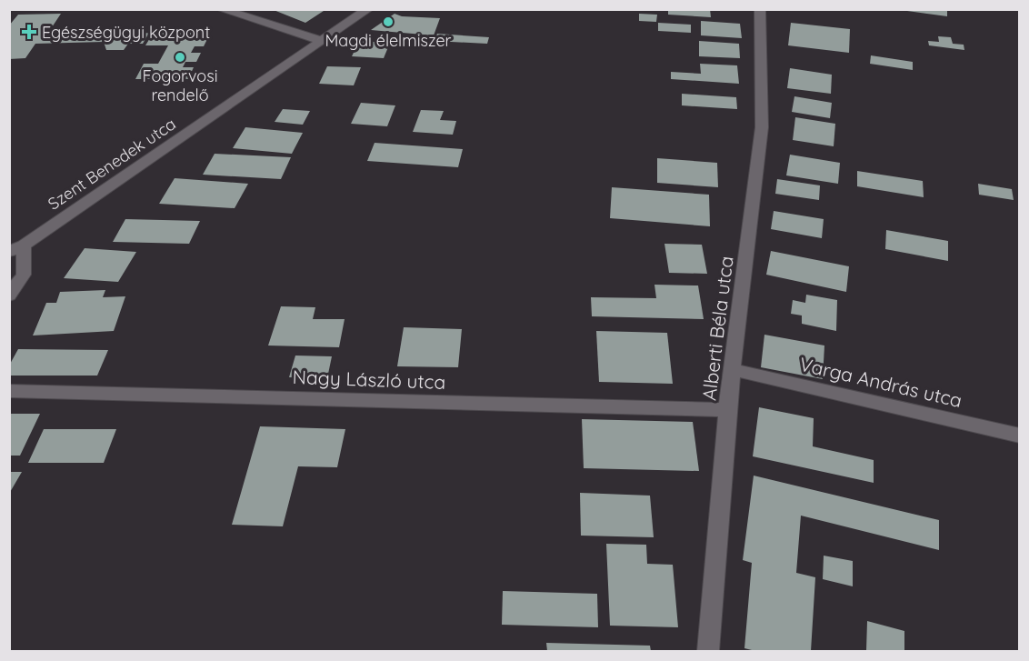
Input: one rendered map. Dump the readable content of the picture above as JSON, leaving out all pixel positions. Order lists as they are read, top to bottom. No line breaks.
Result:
{"streets":{"street":["Szent Benedek utca","Alberti Béla utca","Nagy László utca","Varga András utca"]},"crossings":[["Alberti Béla utca","Nagy László utca"],["Alberti Béla utca","Varga András utca"]],"places":{"other":["Magdi élelmiszer","Fogorvosi rendelő"],"health":["Egészségügyi központ"]}}
